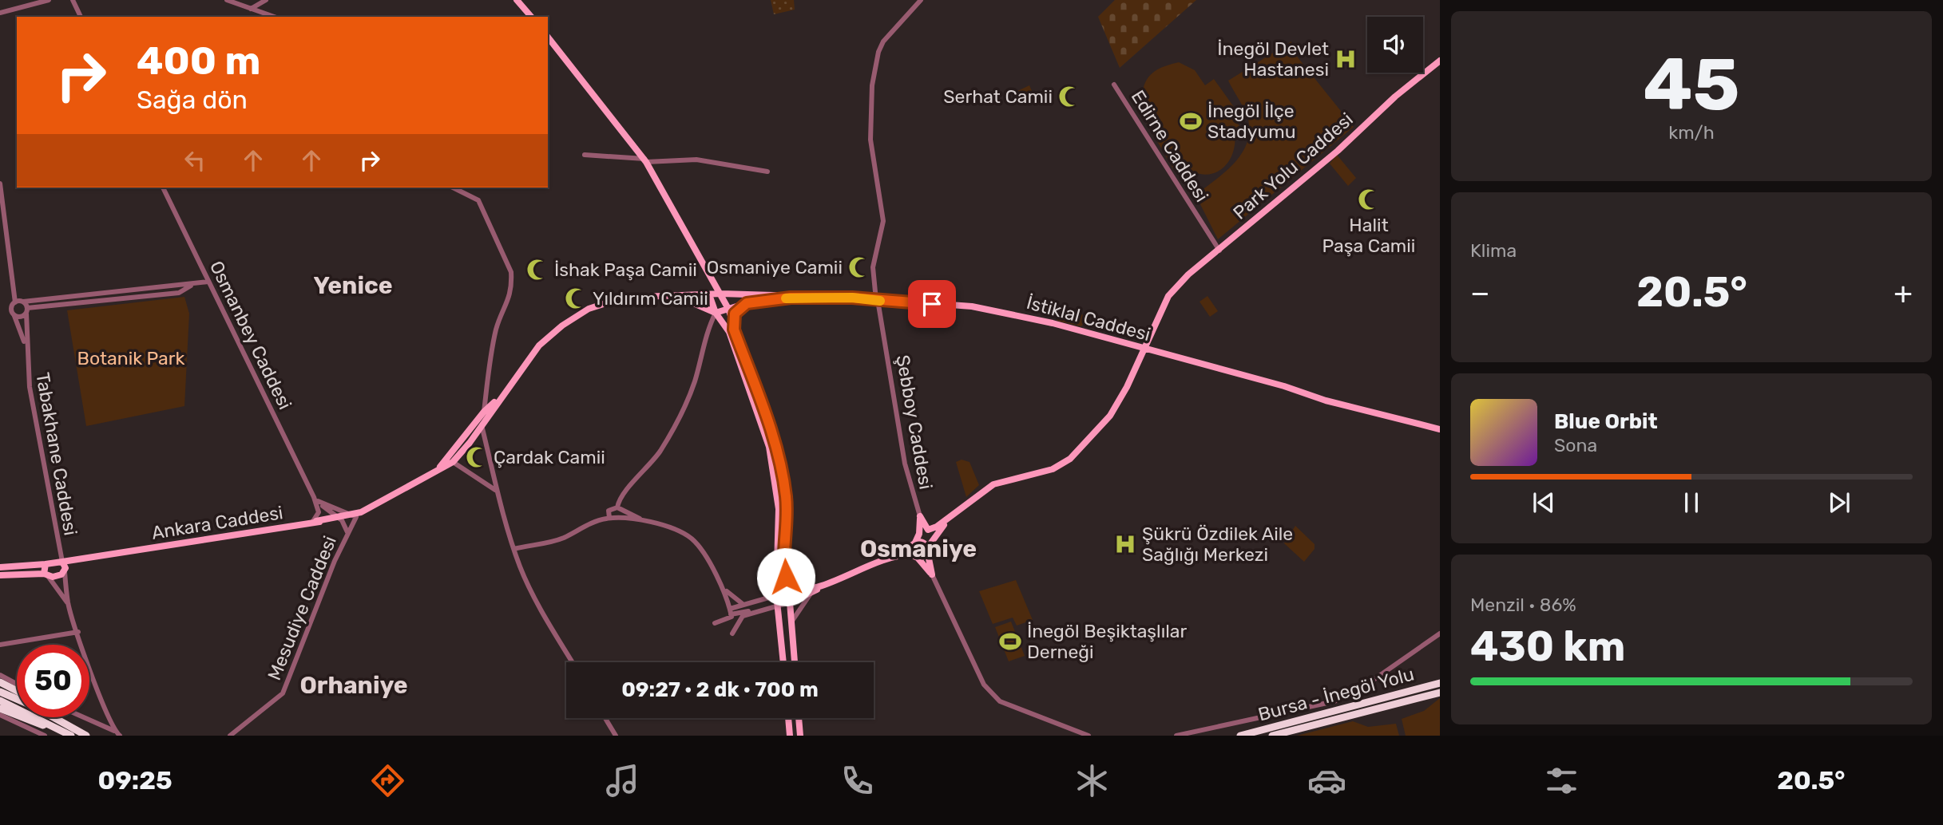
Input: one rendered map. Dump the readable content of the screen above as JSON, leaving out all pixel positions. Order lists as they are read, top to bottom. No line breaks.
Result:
{"streets":{"highway":["Bursa - İnegöl Yolu"],"main road":["Park Yolu Caddesi","İstiklal Caddesi","Ankara Caddesi"],"street":["Edirne Caddesi","Osmanbey Caddesi","Şebboy Caddesi","Tabakhane Caddesi","Mesudiye Caddesi"]},"crossings":[["Edirne Caddesi","Park Yolu Caddesi"],["Park Yolu Caddesi","İstiklal Caddesi"],["İstiklal Caddesi","Şebboy Caddesi"],["Tabakhane Caddesi","Ankara Caddesi"],["Ankara Caddesi","Mesudiye Caddesi"]],"districts":["Yenice","Osmaniye","Orhaniye"],"parks":["Botanik Park"],"places":{"hospital":["İnegöl Devlet Hastanesi","Şükrü Özdilek Aile Sağlığı Merkezi"],"mosque":["Serhat Camii","Halit Paşa Camii","Osmaniye Camii","İshak Paşa Camii","Yıldırım Camii","Çardak Camii"],"sports":["İnegöl İlçe Stadyumu","İnegöl Beşiktaşlılar Derneği"]},"page":{"tile":[["45","km/h"],"Klima",["Menzil · 86%","430 km"]],"turn":["400 m","Sağa dön"],"heat":["−","20.5°","+"],"song":["Blue Orbit","Sona"],"limit":"50","trip":"09:27 · 2 dk · 700 m","tabs":["09:25","20.5°"]}}
